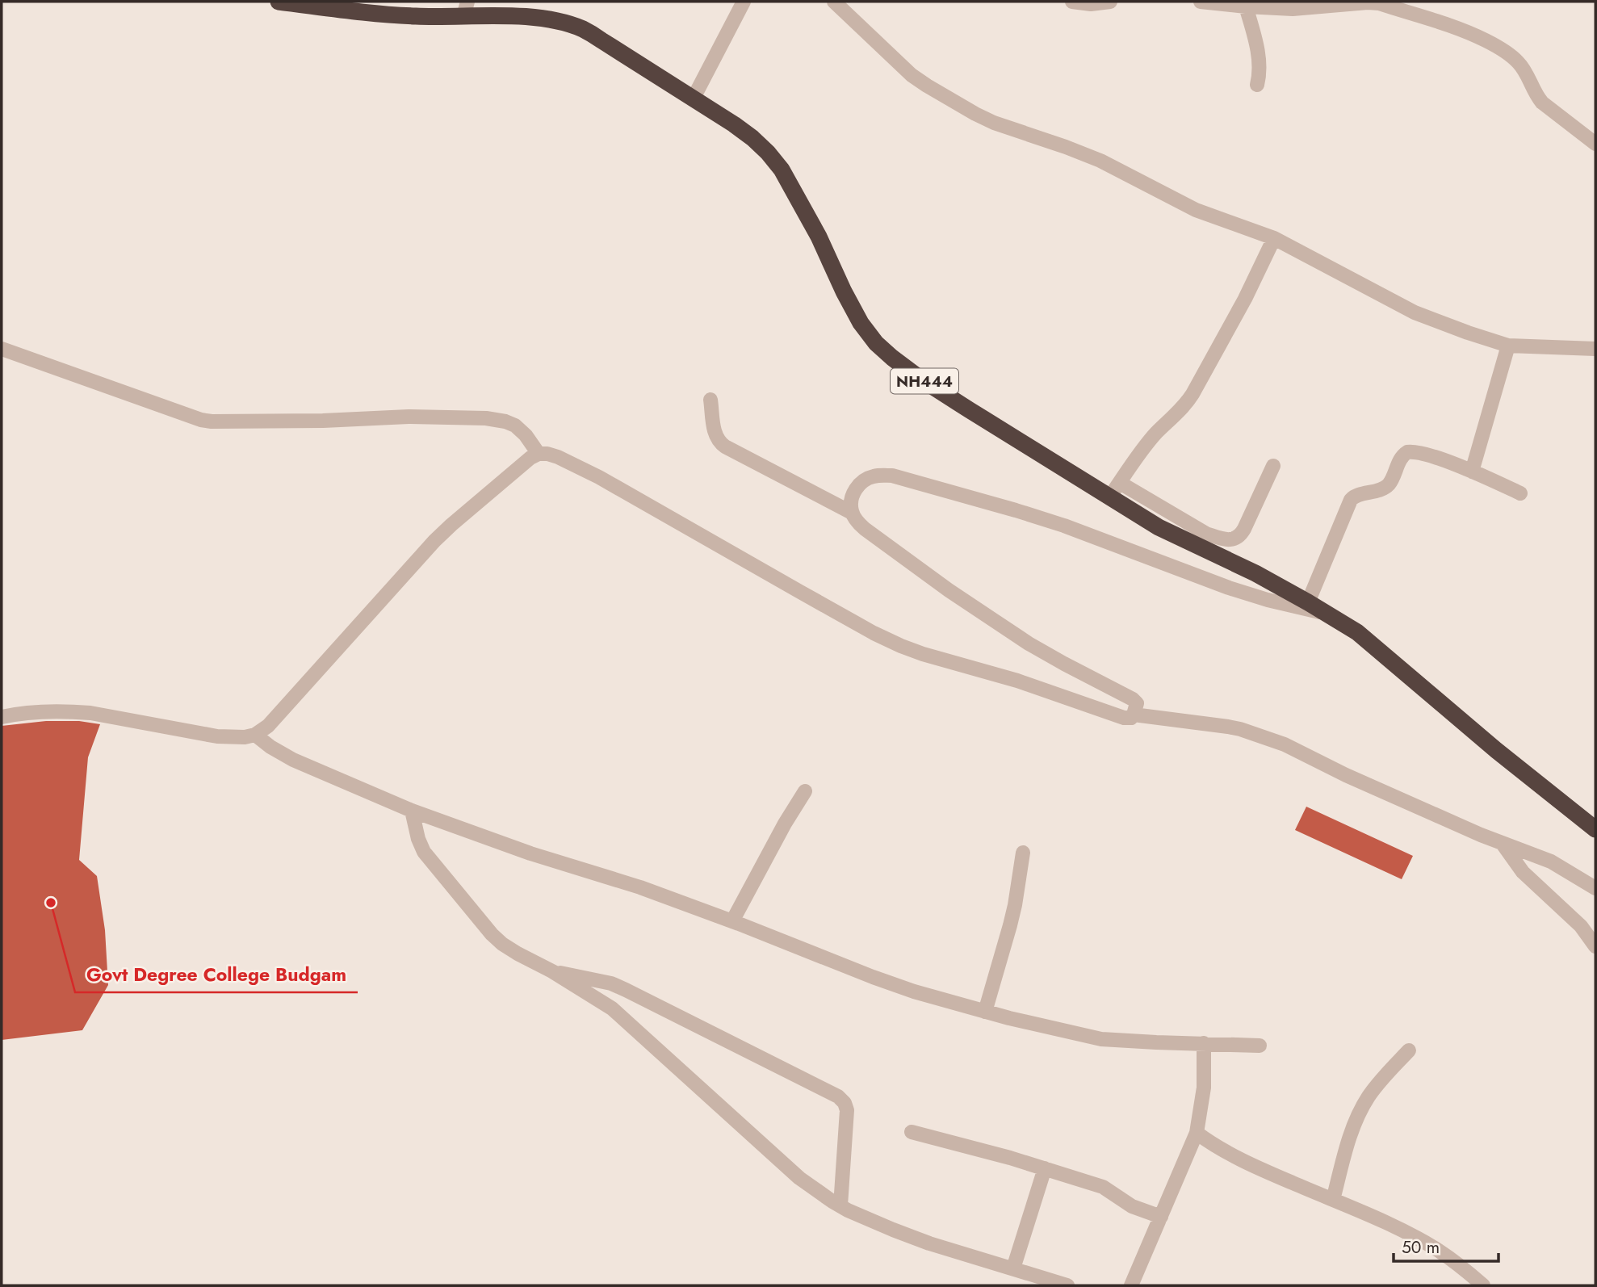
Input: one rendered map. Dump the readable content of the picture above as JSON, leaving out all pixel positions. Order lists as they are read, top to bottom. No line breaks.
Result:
{"streets":{"highway":["NH444"]},"places":["Govt Degree College Budgam"],"scale_bar":"50 m"}
